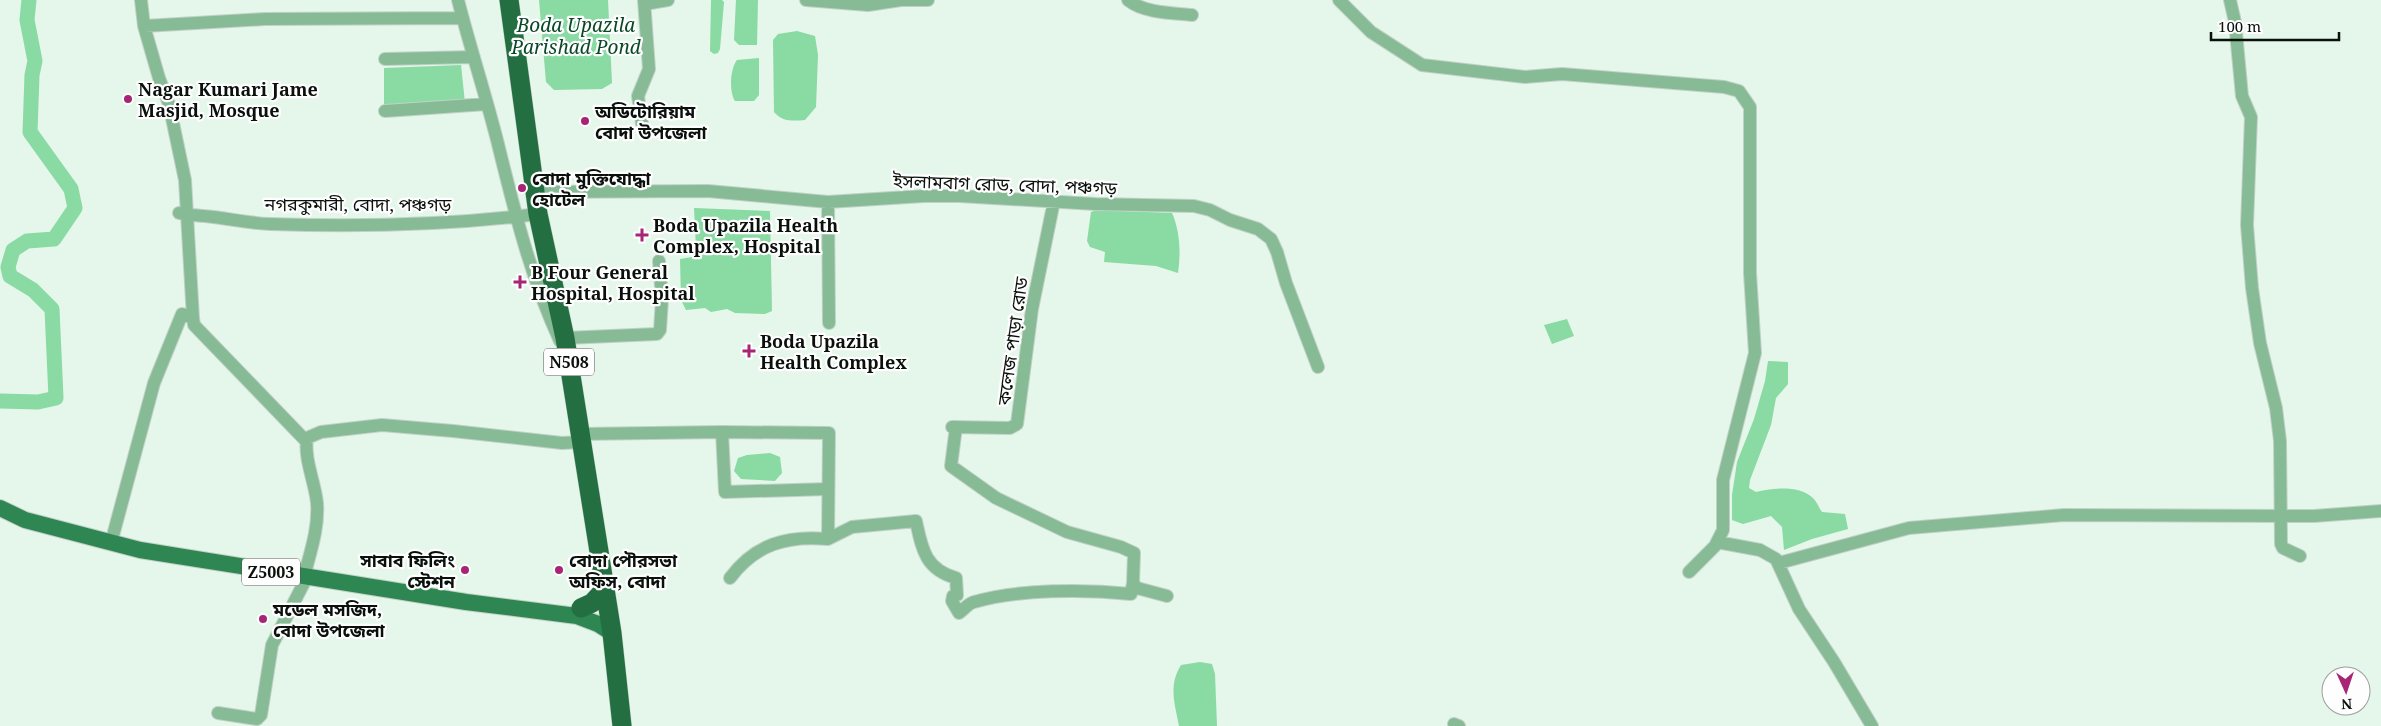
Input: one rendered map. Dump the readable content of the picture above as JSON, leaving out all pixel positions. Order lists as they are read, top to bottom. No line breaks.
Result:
{"streets":{"highway":["N508"],"main road":["Z5003"],"street":["ইসলামবাগ রোড, বোদা, পঞ্চগড়","নগরকুমারী, বোদা, পঞ্চগড়","কলেজ পাড়া রোড"]},"crossings":[["ইসলামবাগ রোড, বোদা, পঞ্চগড়","কলেজ পাড়া রোড"],["ইসলামবাগ রোড, বোদা, পঞ্চগড়","N508"],["নগরকুমারী, বোদা, পঞ্চগড়","N508"],["N508","Z5003"]],"water":["Boda Upazila Parishad Pond"],"places":{"other":["Nagar Kumari Jame Masjid, Mosque","অডিটোরিয়াম বোদা উপজেলা","বোদা মুক্তিযোদ্ধা হোটেল","সাবাব ফিলিং স্টেশন","বোদা পৌরসভা অফিস, বোদা","মডেল মসজিদ, বোদা উপজেলা"],"health":["Boda Upazila Health Complex, Hospital","B Four General Hospital, Hospital","Boda Upazila Health Complex"]},"scale_bar":"100 m","north":"bottom"}
